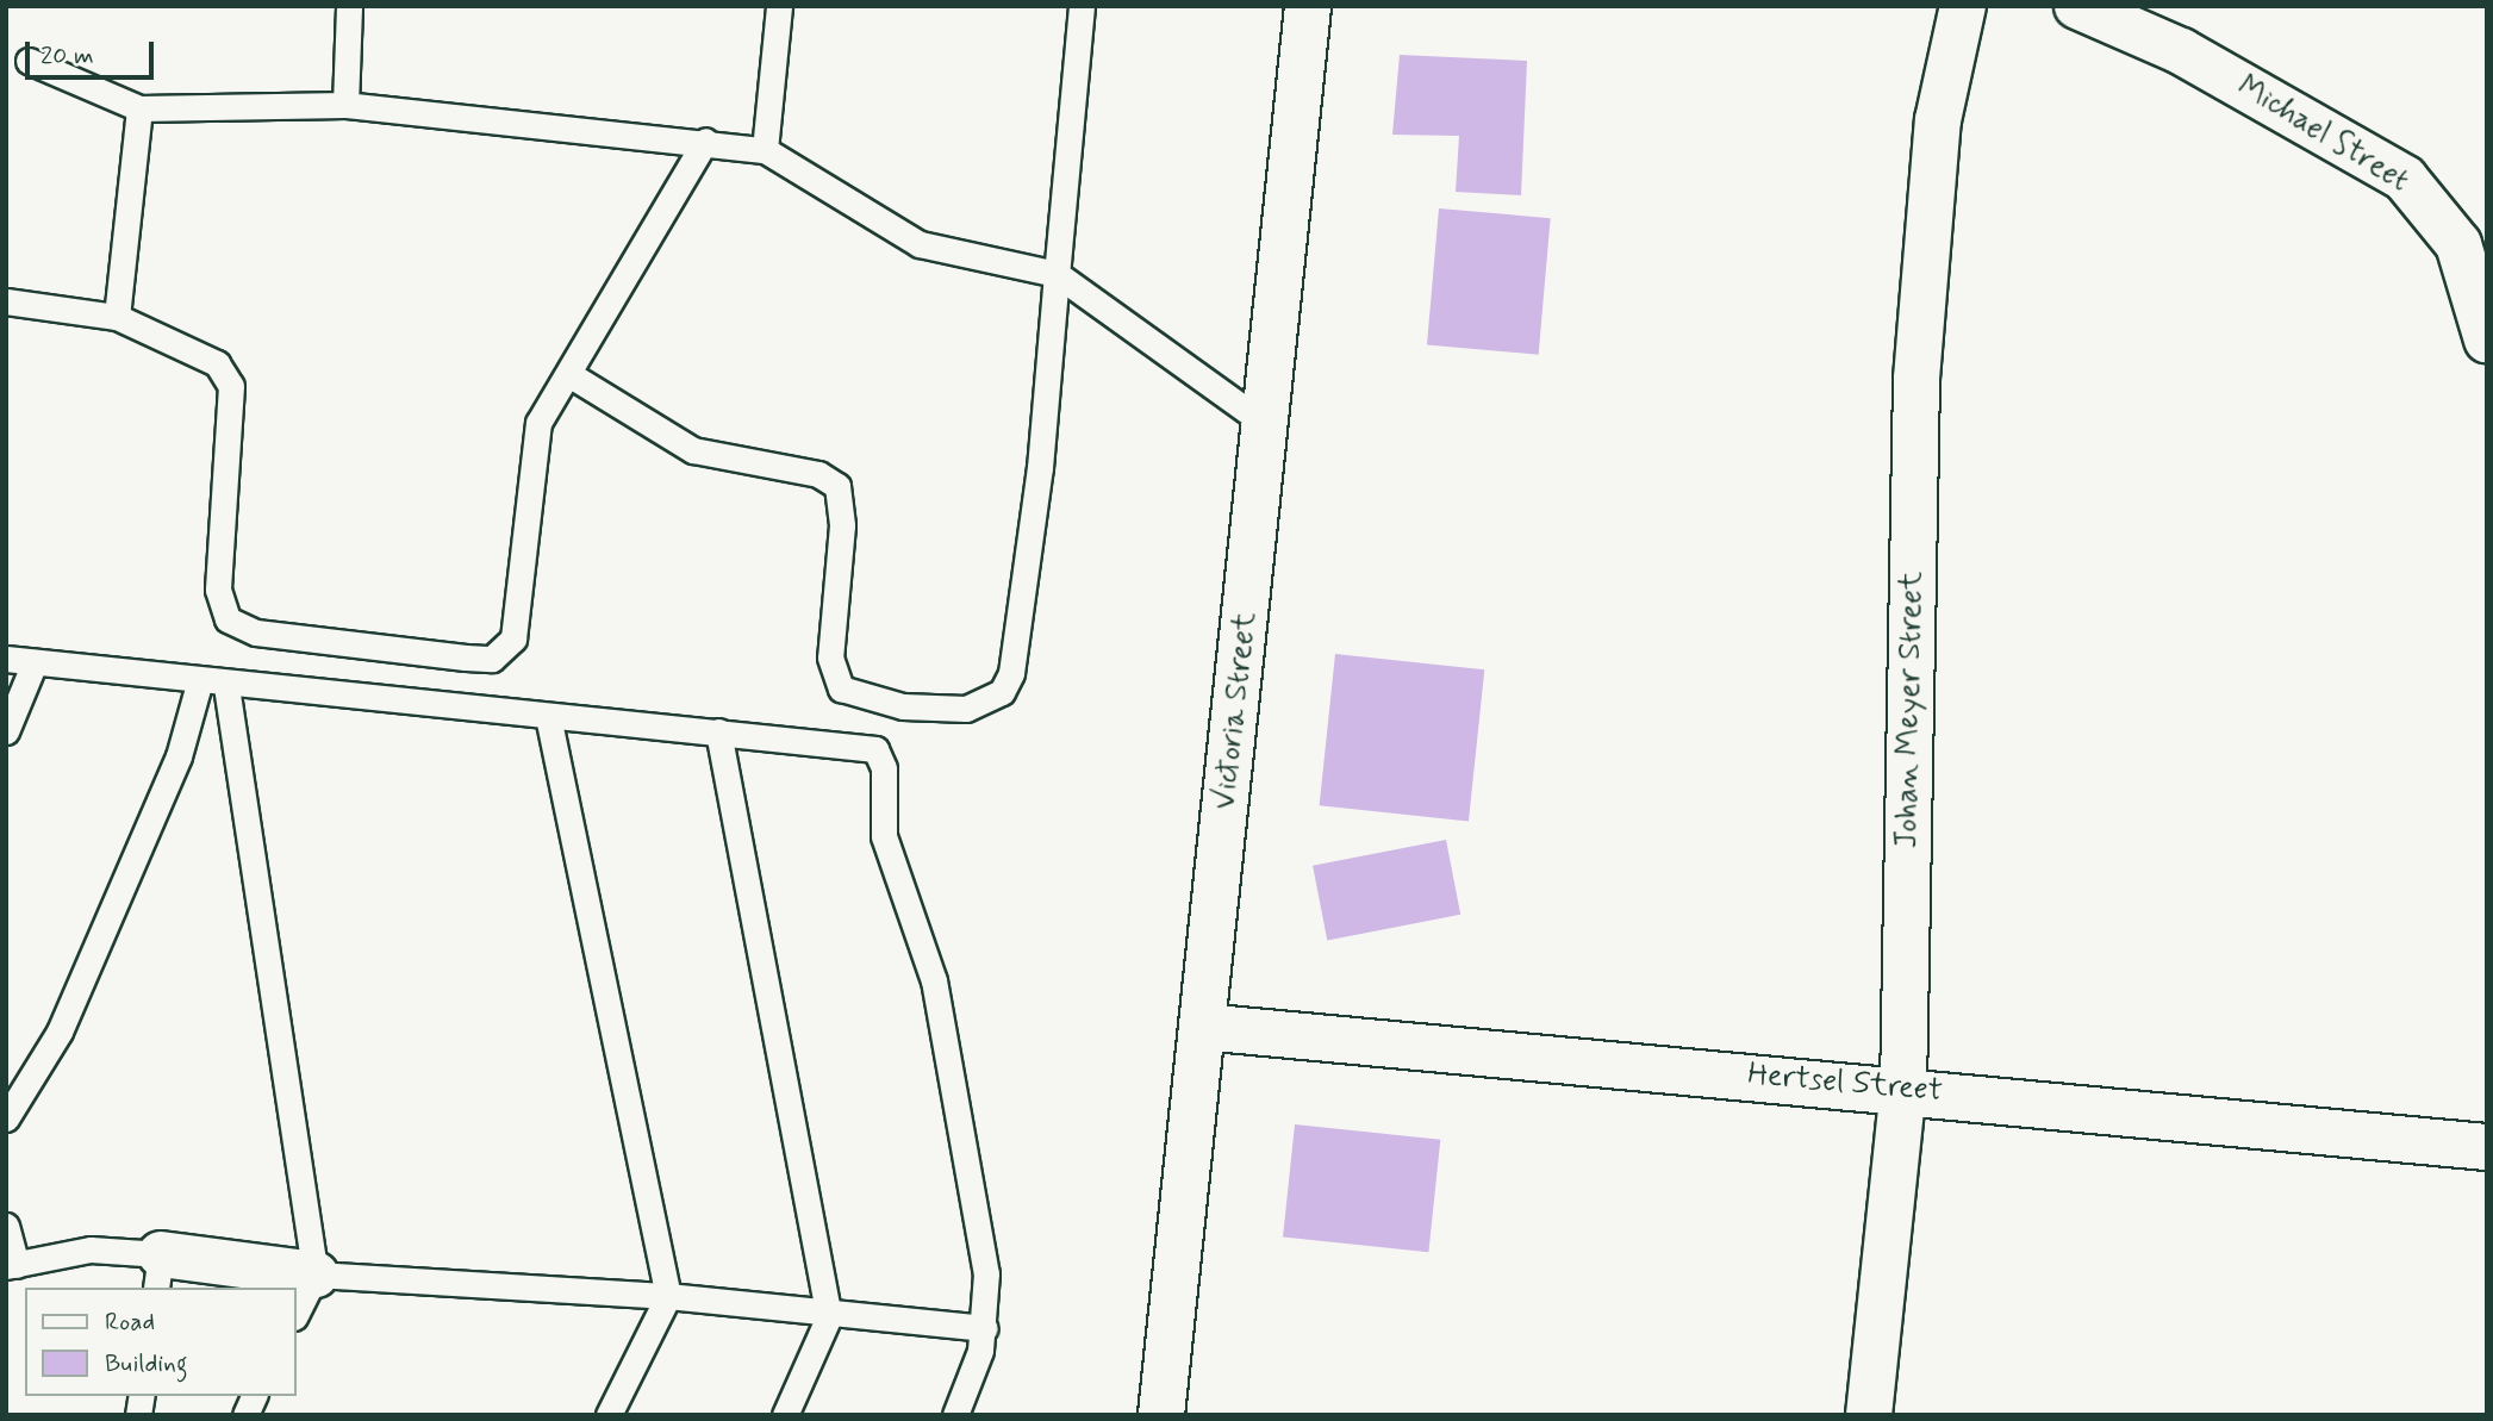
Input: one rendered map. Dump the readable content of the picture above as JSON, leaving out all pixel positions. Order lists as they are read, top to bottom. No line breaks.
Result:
{"streets":{"street":["Michael Street","Johan Meyer Street","Victoria Street","Hertsel Street"]},"crossings":[["Johan Meyer Street","Hertsel Street"],["Victoria Street","Hertsel Street"]],"legend":["Road","Building"],"scale_bar":"20 m"}
